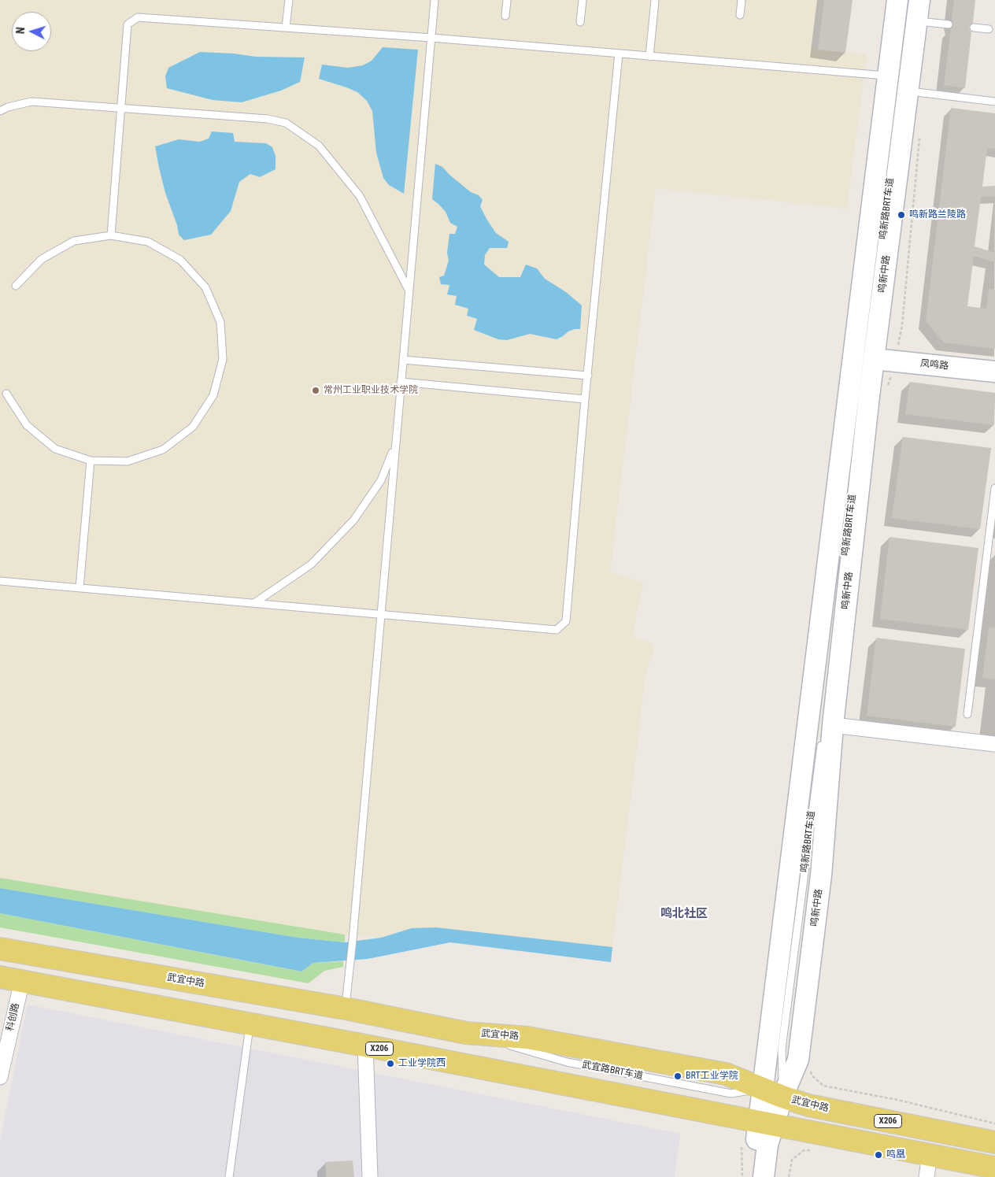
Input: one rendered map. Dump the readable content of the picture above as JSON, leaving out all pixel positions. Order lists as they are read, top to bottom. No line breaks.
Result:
{"streets":{"main road":["鸣新中路","凤鸣路","武宜中路","X206"],"street":["科创路"],"lane":["鸣新路BRT车道"]},"crossings":[["鸣新路BRT车道","鸣新中路"],["鸣新路BRT车道","武宜中路"],["鸣新中路","凤鸣路"],["鸣新中路","武宜中路"],["鸣新中路","X206"],["科创路","X206"]],"districts":["鸣北社区"],"places":["鸣新路兰陵路","常州工业职业技术学院","工业学院西","BRT工业学院","鸣凰"],"north":"left"}
